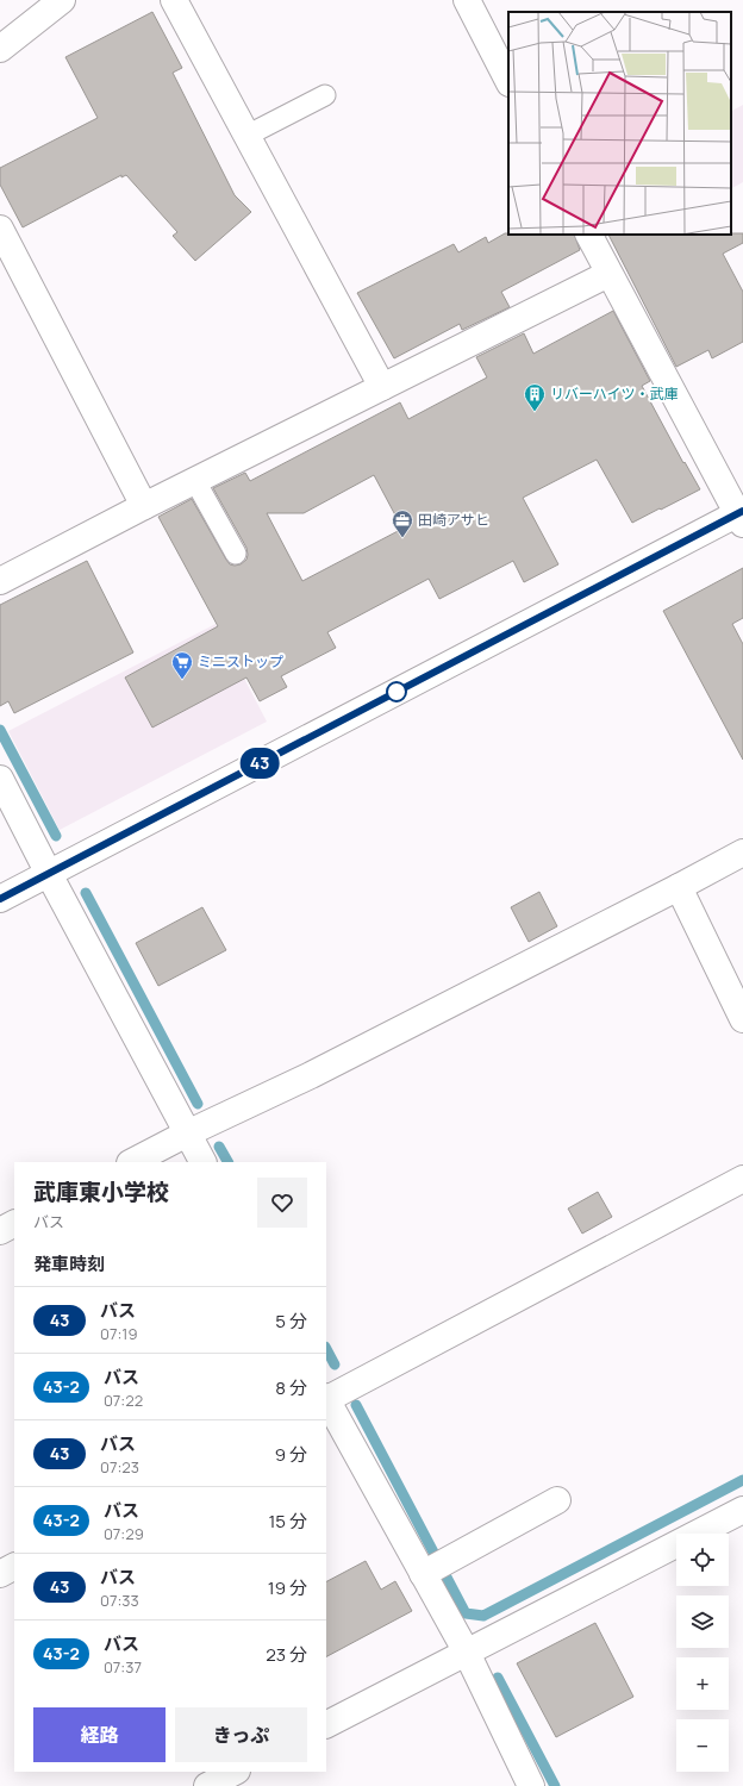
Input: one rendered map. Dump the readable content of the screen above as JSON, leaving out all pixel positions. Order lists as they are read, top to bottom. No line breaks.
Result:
{"places":{"building":["リバーハイツ・武庫"],"office":["田崎アサヒ"],"supermarket":["ミニストップ"]},"lines":["bus line 43"],"page":{"on_map":"43","heading":[["武庫東小学校","バス"],"発車時刻"],"list":[{"mark":"43","name":"バス","note":"07:19","value":"5 分"},{"mark":"43-2","name":"バス","note":"07:22","value":"8 分"},{"mark":"43","name":"バス","note":"07:23","value":"9 分"},{"mark":"43-2","name":"バス","note":"07:29","value":"15 分"},{"mark":"43","name":"バス","note":"07:33","value":"19 分"},{"mark":"43-2","name":"バス","note":"07:37","value":"23 分"}],"map_buttons":["+","−"],"buttons":["経路","きっぷ"]}}
